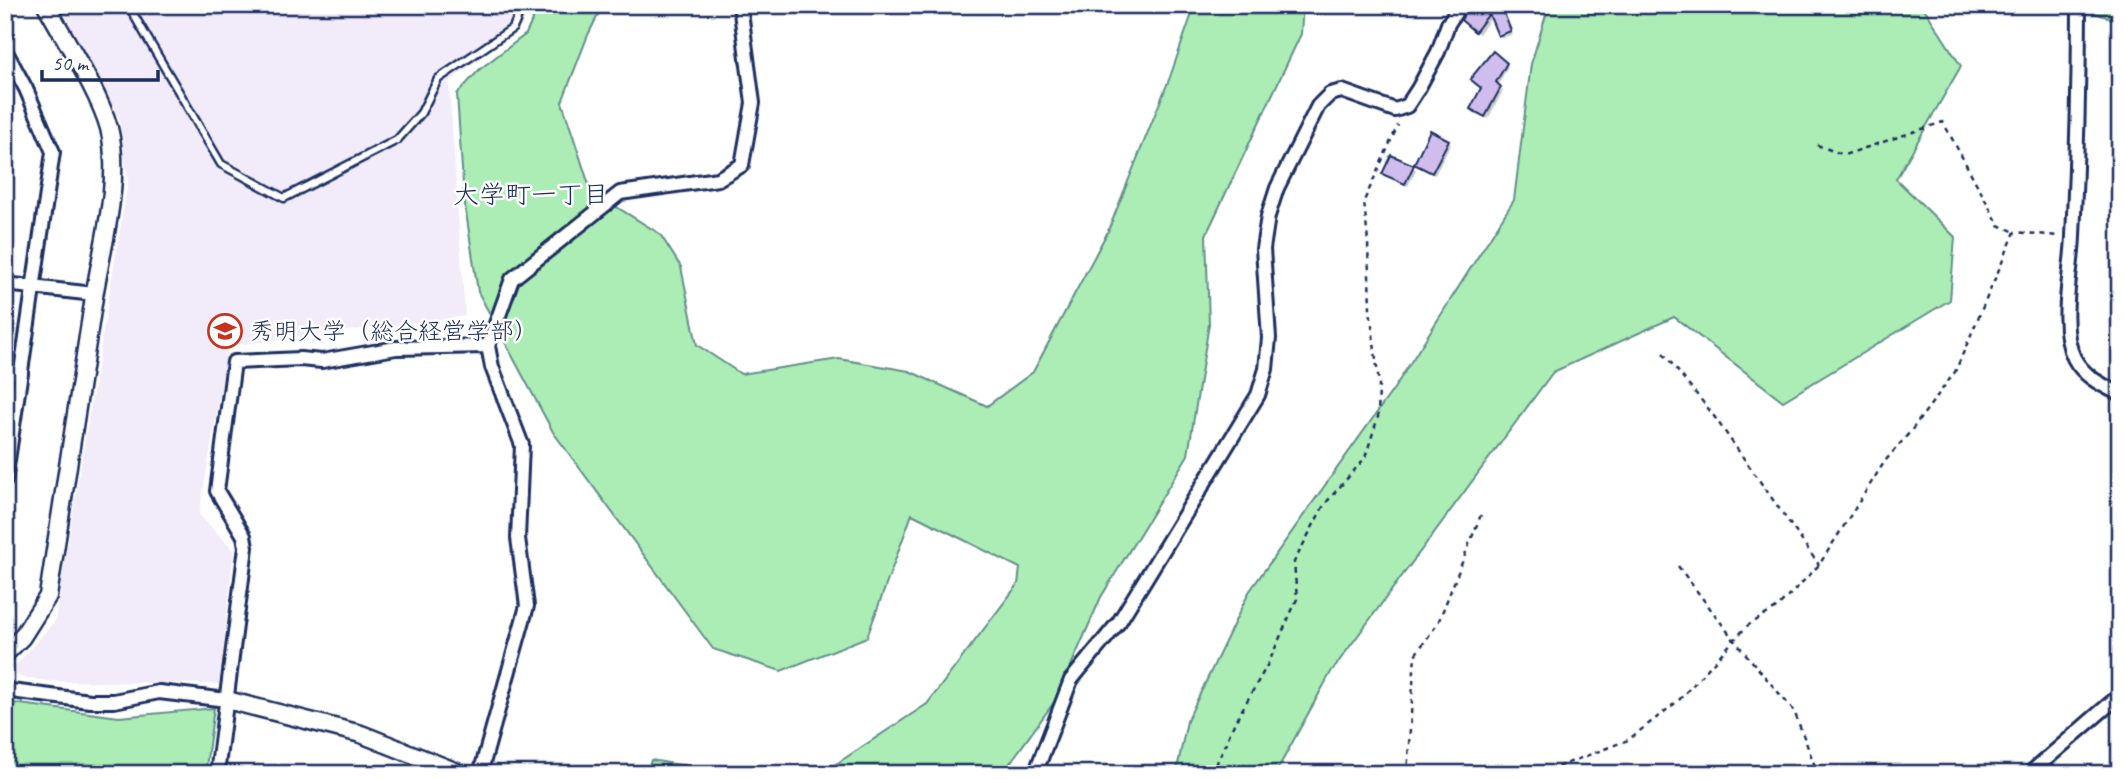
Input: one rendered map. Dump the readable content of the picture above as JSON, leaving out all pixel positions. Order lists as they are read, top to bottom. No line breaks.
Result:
{"districts":["大学町一丁目"],"places":{"school or university":["秀明大学（総合経営学部）"]},"scale_bar":"50 m"}
